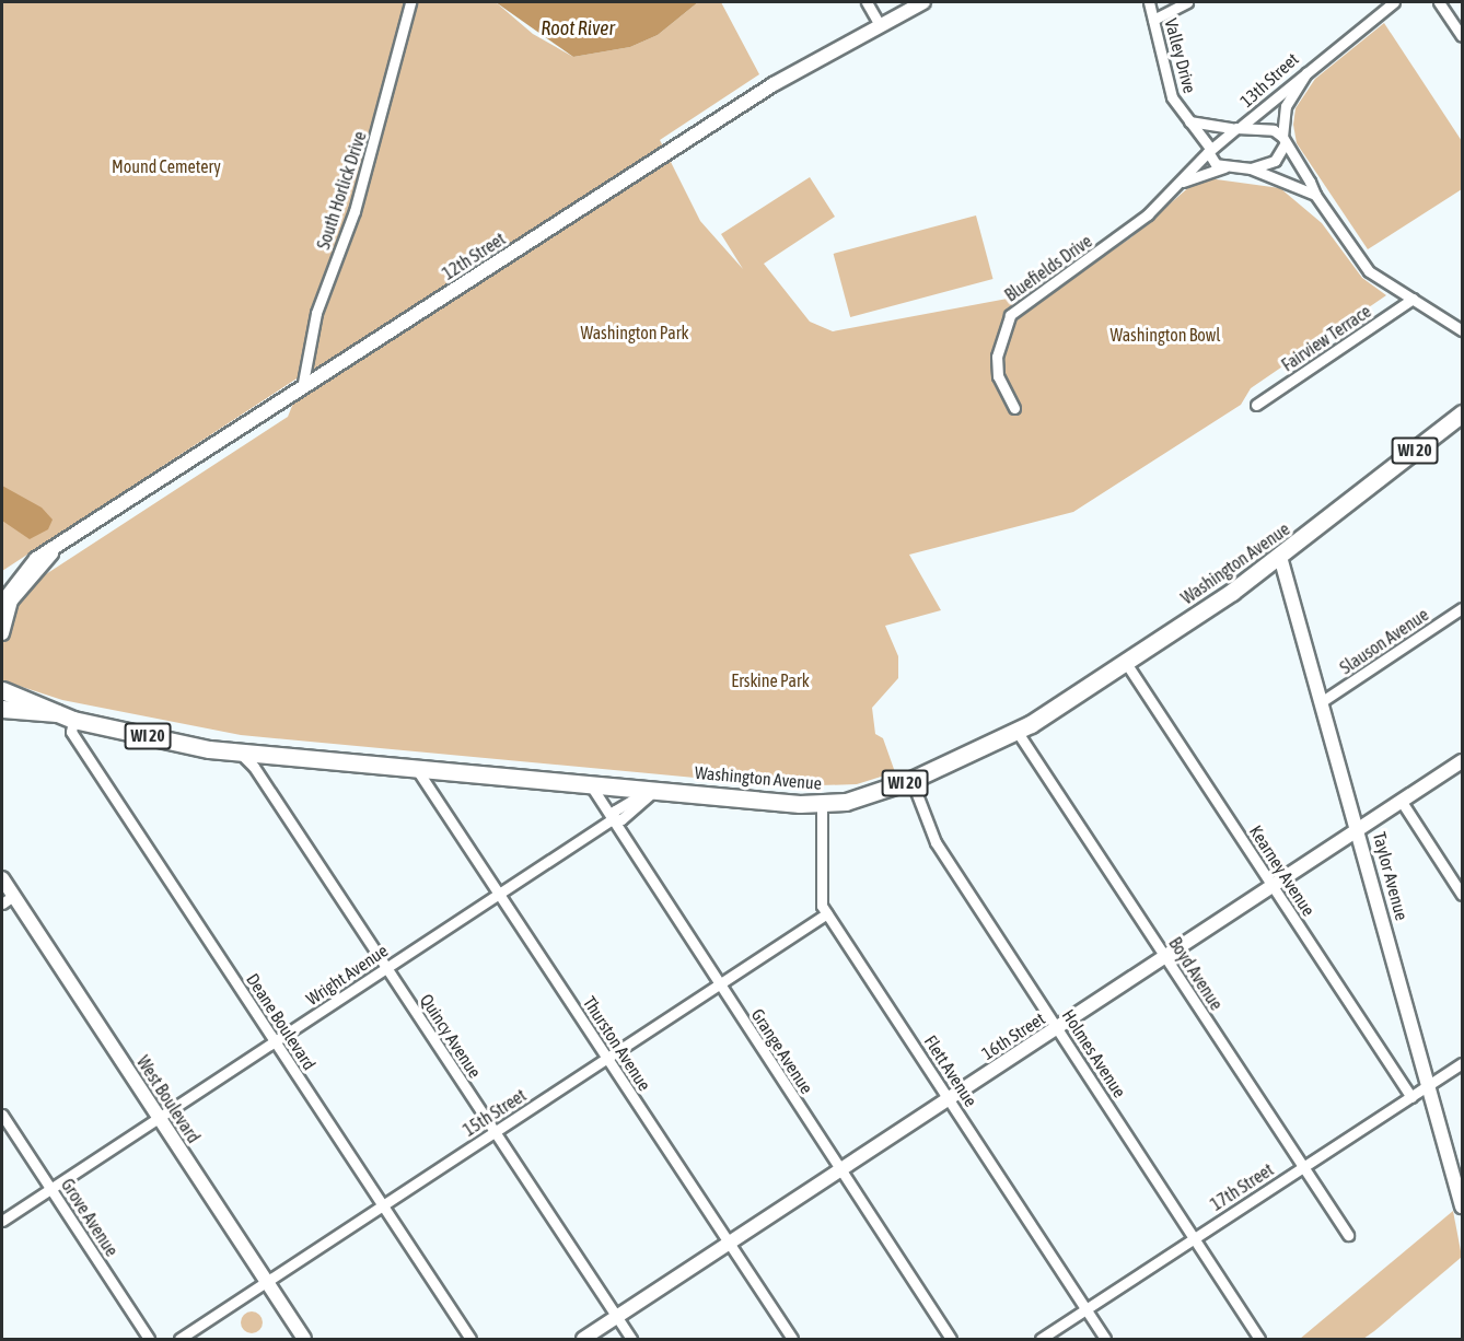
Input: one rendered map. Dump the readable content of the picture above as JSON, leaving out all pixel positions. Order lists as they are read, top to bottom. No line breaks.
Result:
{"streets":{"main road":["WI 20","Washington Avenue"],"street":["Valley Drive","13th Street","South Horlick Drive","12th Street","Bluefields Drive","Fairview Terrace","Slauson Avenue","Kearney Avenue","Taylor Avenue","Boyd Avenue","Wright Avenue","Deane Boulevard","Quincy Avenue","16th Street","Thurston Avenue","Grange Avenue","Holmes Avenue","Flett Avenue","West Boulevard","15th Street","17th Street","Grove Avenue"]},"crossings":[["Valley Drive","13th Street"],["Valley Drive","Bluefields Drive"],["13th Street","Bluefields Drive"],["South Horlick Drive","12th Street"],["Washington Avenue","Kearney Avenue"],["Washington Avenue","Taylor Avenue"],["Washington Avenue","Boyd Avenue"],["Washington Avenue","Wright Avenue"],["Washington Avenue","Deane Boulevard"],["Washington Avenue","Quincy Avenue"],["Washington Avenue","Thurston Avenue"],["Washington Avenue","Grange Avenue"],["Washington Avenue","Holmes Avenue"],["Slauson Avenue","Taylor Avenue"],["Kearney Avenue","16th Street"],["Kearney Avenue","17th Street"],["Taylor Avenue","16th Street"],["Taylor Avenue","17th Street"],["Boyd Avenue","16th Street"],["Boyd Avenue","17th Street"],["Wright Avenue","Deane Boulevard"],["Wright Avenue","Quincy Avenue"],["Wright Avenue","Thurston Avenue"],["Wright Avenue","Grange Avenue"],["Wright Avenue","West Boulevard"],["Wright Avenue","Grove Avenue"],["Deane Boulevard","15th Street"],["Quincy Avenue","16th Street"],["Quincy Avenue","15th Street"],["16th Street","Thurston Avenue"],["16th Street","Grange Avenue"],["16th Street","Holmes Avenue"],["16th Street","Flett Avenue"],["Thurston Avenue","15th Street"],["Grange Avenue","15th Street"],["Holmes Avenue","17th Street"],["Flett Avenue","15th Street"],["Flett Avenue","17th Street"],["West Boulevard","15th Street"]],"water":["Root River"],"parks":["Mound Cemetery","Washington Park","Washington Bowl","Erskine Park"]}
